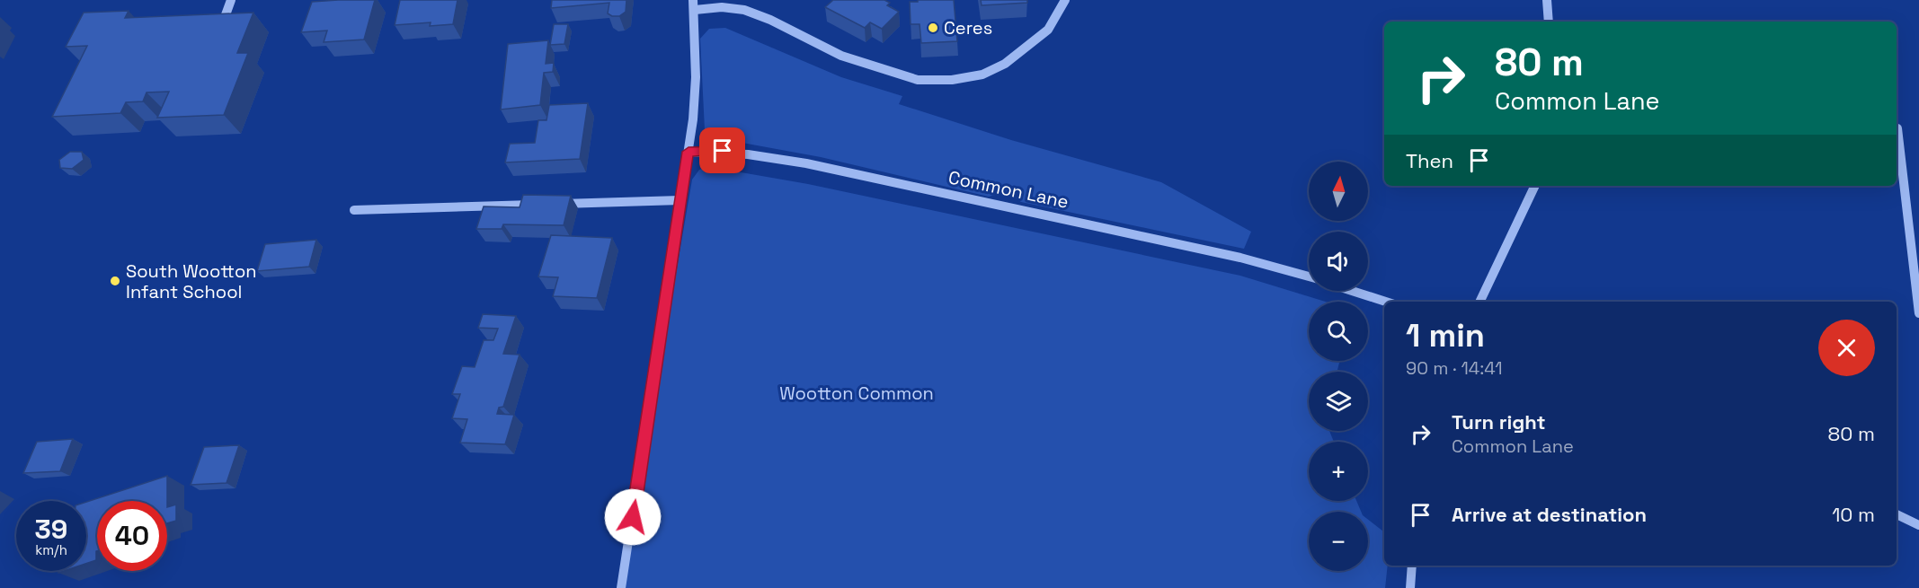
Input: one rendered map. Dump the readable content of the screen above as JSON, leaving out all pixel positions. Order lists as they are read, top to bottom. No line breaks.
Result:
{"streets":{"street":["Common Lane"]},"parks":["Wootton Common"],"places":["Ceres","South Wootton Infant School"],"north":"top","page":{"turn":["80 m","Common Lane"],"then":"Then","map_buttons":["+","−"],"heading":["1 min","90 m · 14:41"],"list":[{"name":"Turn right","note":"Common Lane","value":"80 m"},{"name":"Arrive at destination","value":"10 m"}],"speed":"39 km/h","limit":"40"}}
